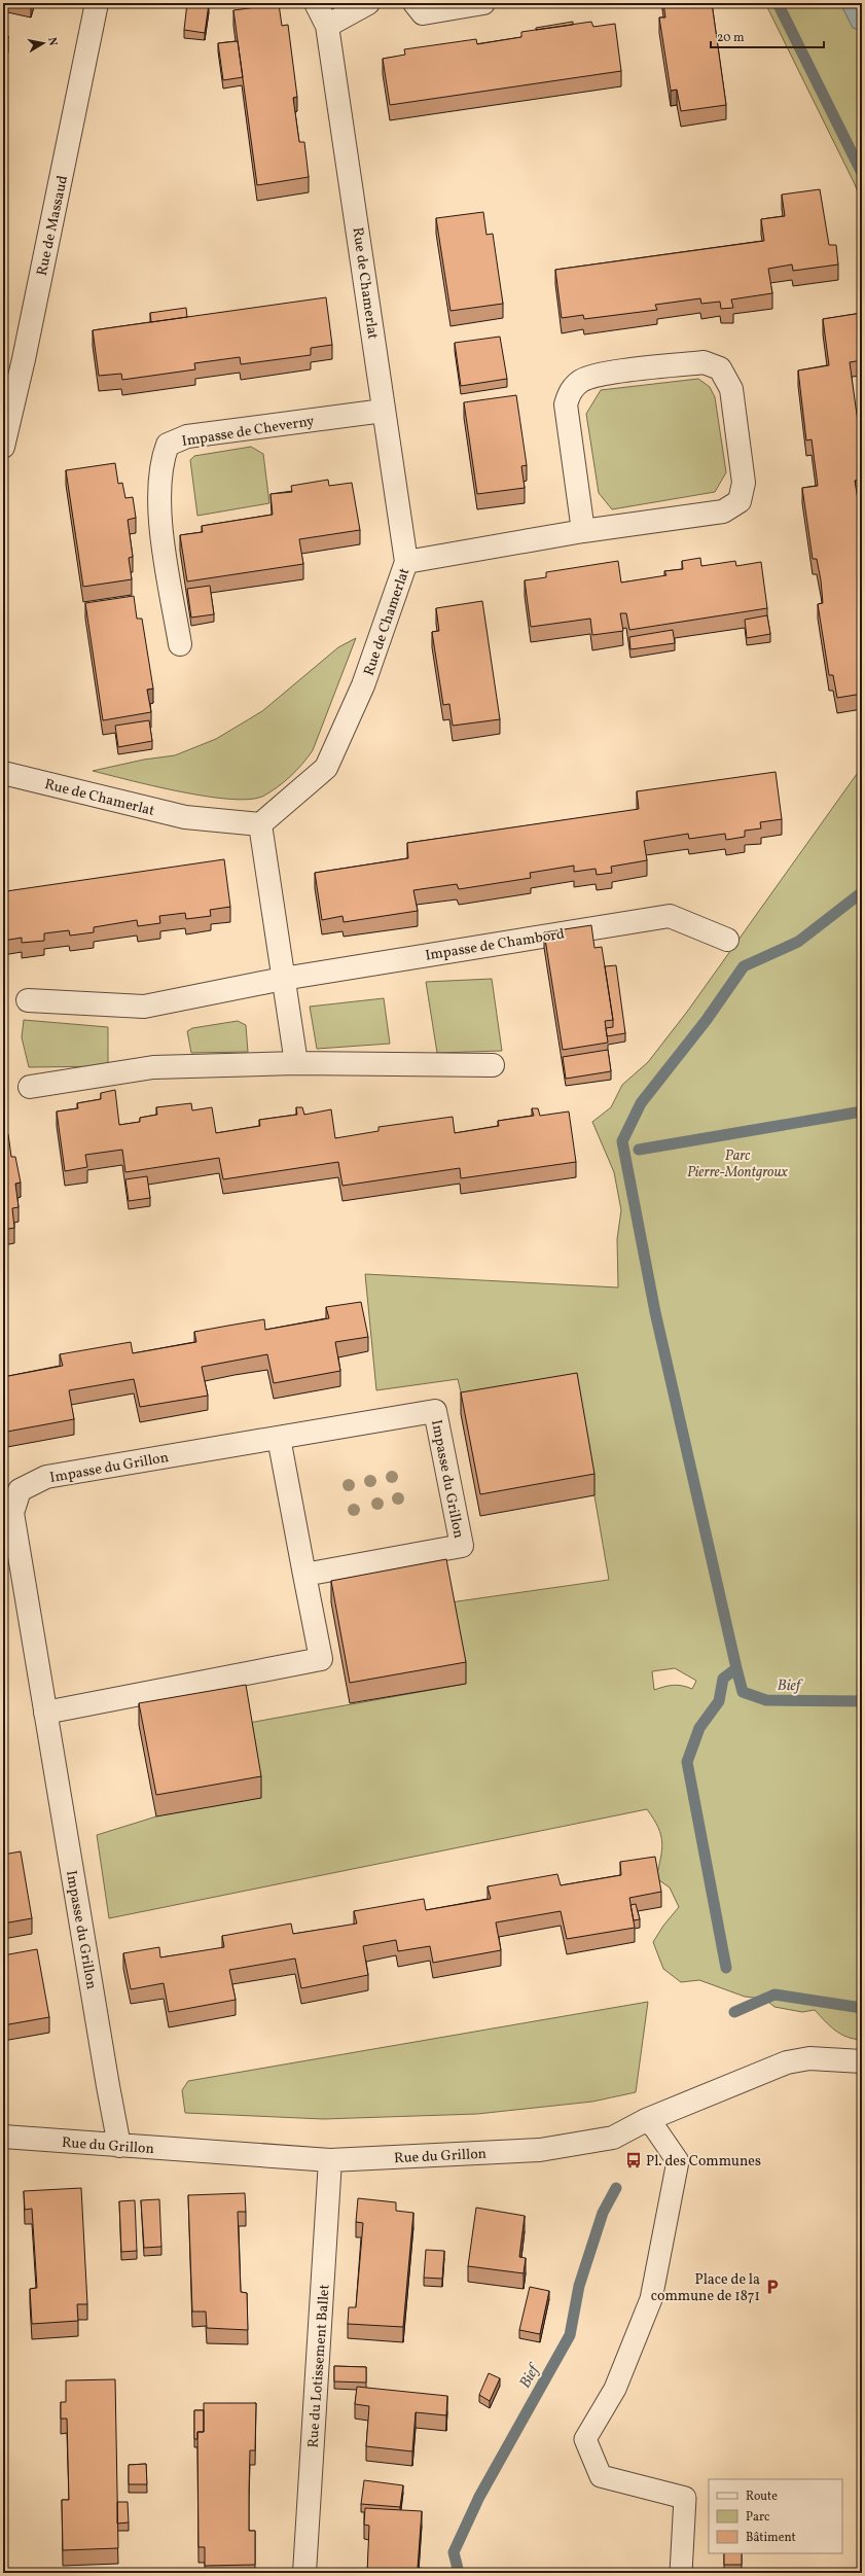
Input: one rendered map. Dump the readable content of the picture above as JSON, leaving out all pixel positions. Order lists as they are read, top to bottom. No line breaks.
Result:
{"streets":{"street":["Rue de Massaud","Rue de Chamerlat","Impasse de Cheverny","Impasse de Chambord","Impasse du Grillon","Rue du Grillon","Rue du Lotissement Ballet"]},"crossings":[["Rue de Chamerlat","Impasse de Cheverny"],["Impasse du Grillon","Rue du Grillon"],["Rue du Grillon","Rue du Lotissement Ballet"]],"water":["Bief"],"parks":["Parc Pierre-Montgroux"],"places":{"bus stop":["Pl. des Communes"],"parking":["Place de la commune de 1871"]},"legend":["Route","Parc","Bâtiment"],"scale_bar":"20 m","north":"right"}
